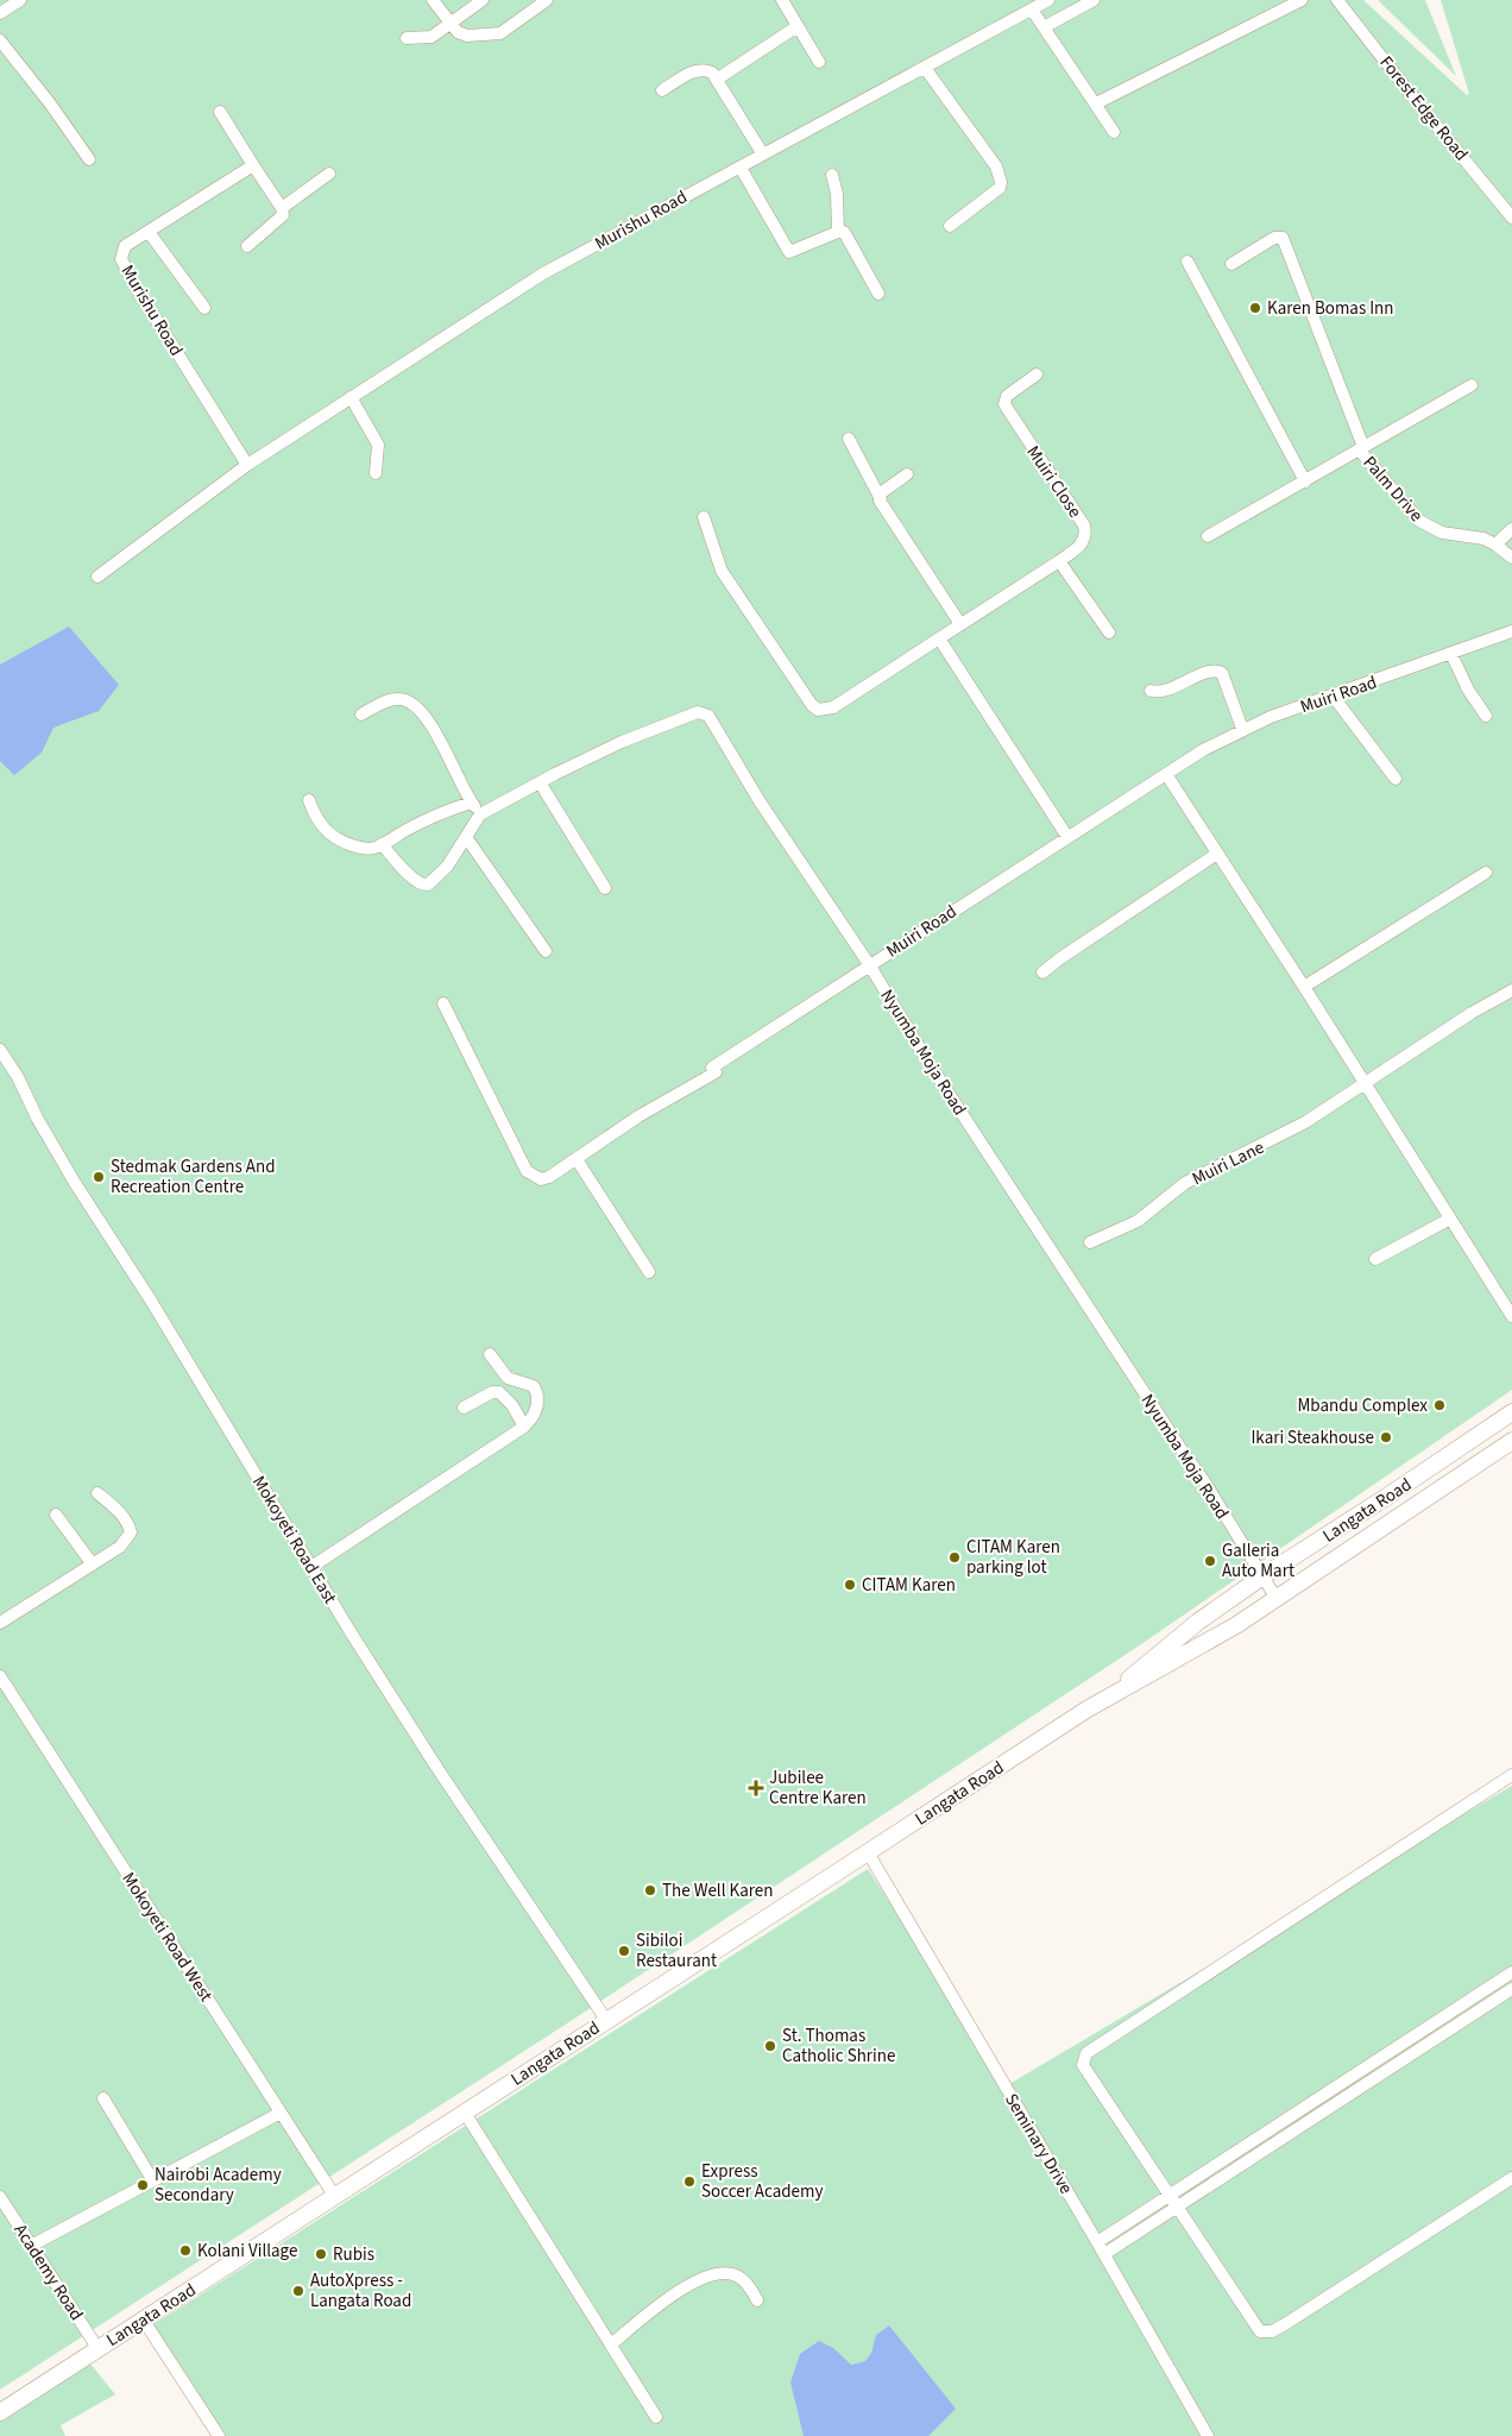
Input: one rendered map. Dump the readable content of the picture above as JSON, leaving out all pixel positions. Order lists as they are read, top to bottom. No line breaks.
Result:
{"streets":{"main road":["Langata Road"],"street":["Forest Edge Road","Murishu Road","Muiri Close","Palm Drive","Muiri Road","Nyumba Moja Road","Muiri Lane","Mokoyeti Road East","Mokoyeti Road West","Seminary Drive","Academy Road"]},"crossings":[["Muiri Road","Nyumba Moja Road"],["Nyumba Moja Road","Langata Road"],["Langata Road","Mokoyeti Road East"],["Langata Road","Mokoyeti Road West"],["Langata Road","Seminary Drive"],["Langata Road","Academy Road"]],"places":{"other":["Karen Bomas Inn","Stedmak Gardens And Recreation Centre","Mbandu Complex","Ikari Steakhouse","CITAM Karen parking lot","Galleria Auto Mart","CITAM Karen","The Well Karen","Sibiloi Restaurant","St. Thomas Catholic Shrine","Express Soccer Academy","Nairobi Academy Secondary","Kolani Village","Rubis","AutoXpress - Langata Road"],"health":["Jubilee Centre Karen"]}}
